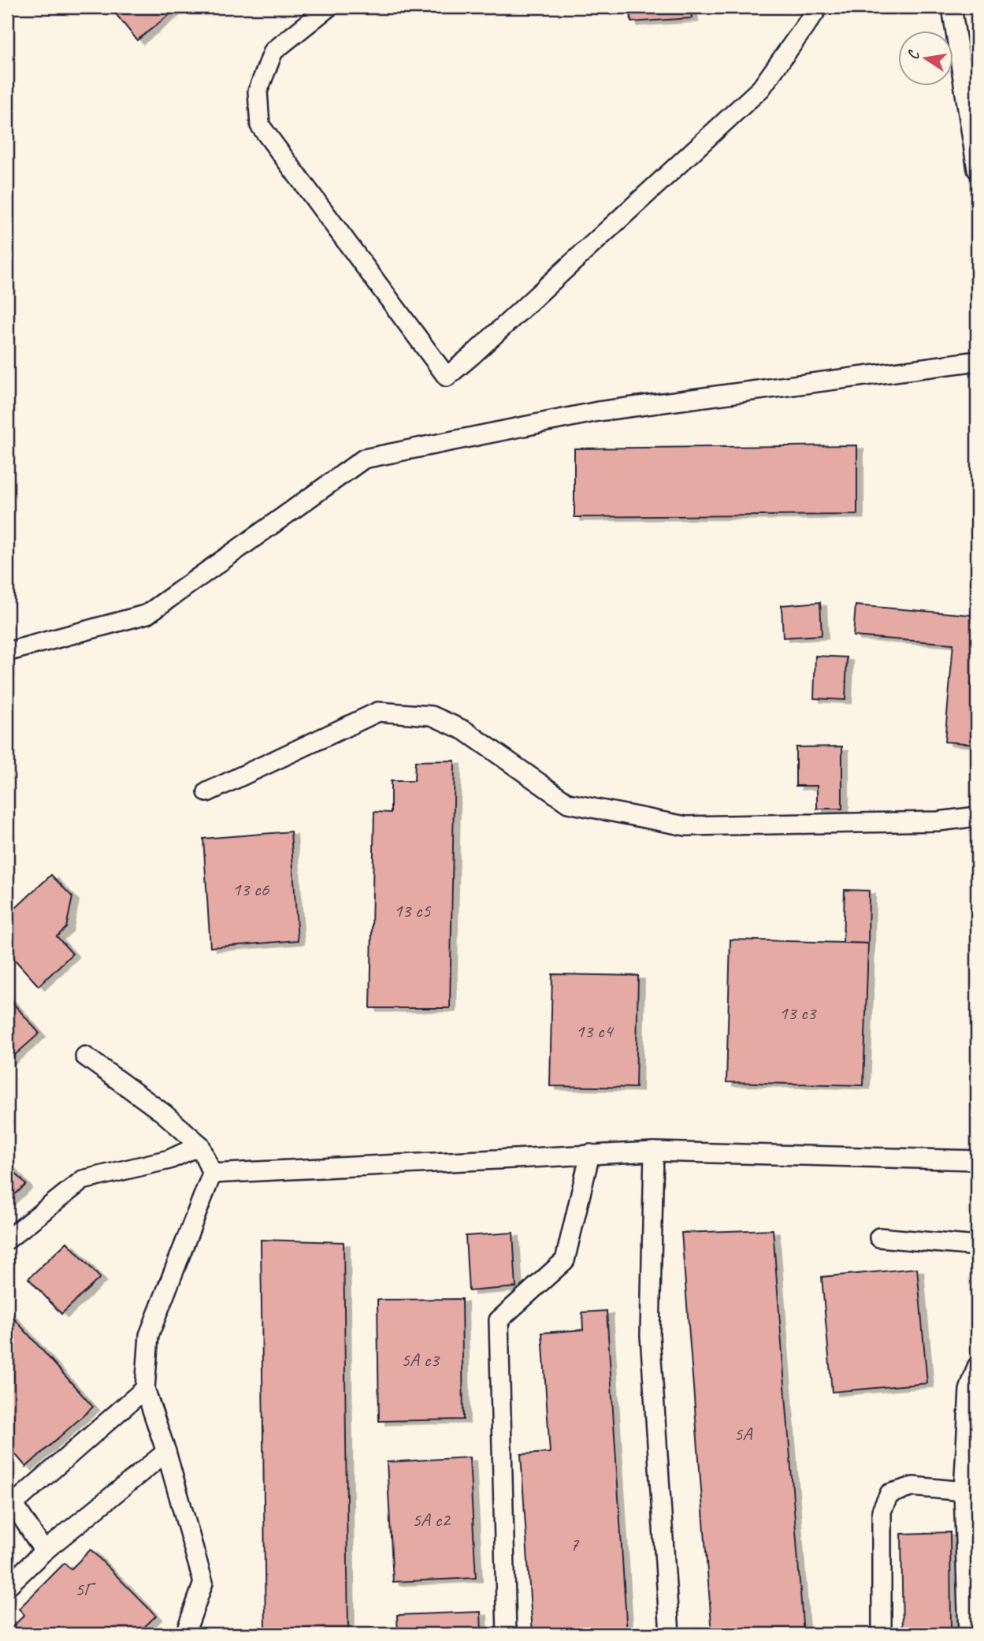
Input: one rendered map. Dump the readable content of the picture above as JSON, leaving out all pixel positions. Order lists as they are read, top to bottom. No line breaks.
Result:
{"house_numbers":["13 с6","13 с5","13 с3","13 с4","5А с3","5А","5А с2","7","5Г"],"north":"left"}
